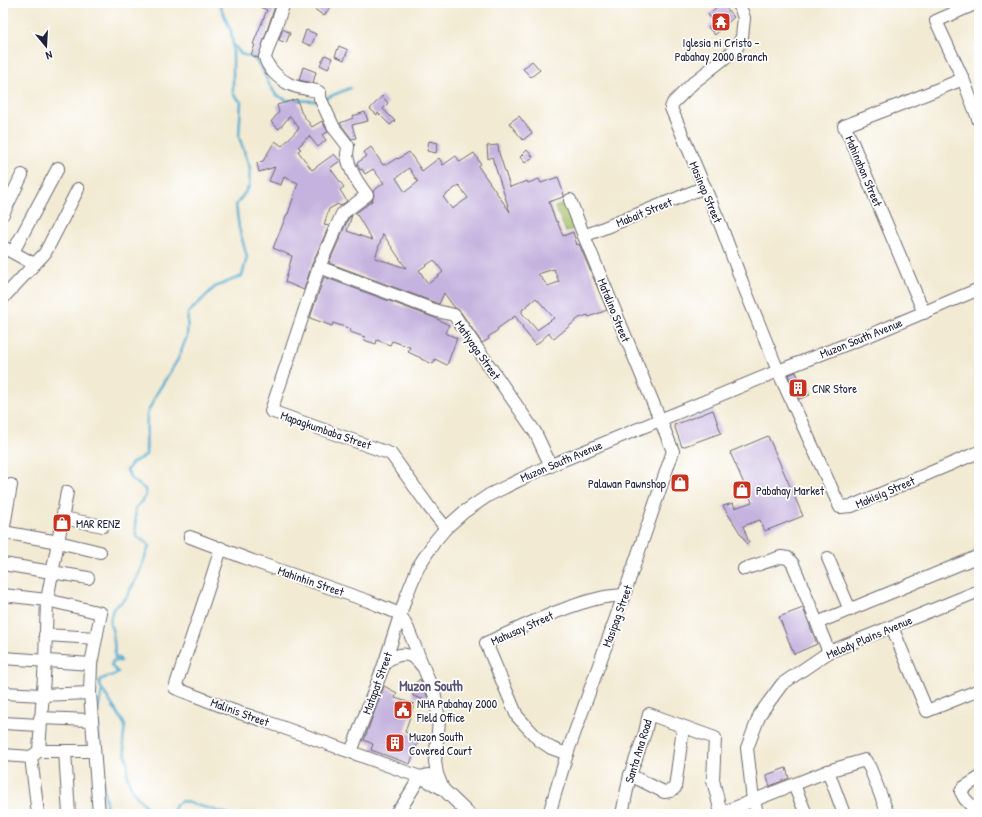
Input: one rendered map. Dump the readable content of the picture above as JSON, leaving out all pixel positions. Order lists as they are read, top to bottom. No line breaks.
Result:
{"streets":{"street":["Mahinahon Street","Masinop Street","Mabait Street","Matalino Street","Muzon South Avenue","Matiyaga Street","Mapagkumbaba Street","Makisig Street","Mahinhin Street","Masipag Street","Mahusay Street","Melody Plains Avenue","Matapat Street","Malinis Street","Santa Ana Road"]},"crossings":[["Mahinahon Street","Muzon South Avenue"],["Masinop Street","Mabait Street"],["Masinop Street","Muzon South Avenue"],["Masinop Street","Makisig Street"],["Mabait Street","Matalino Street"],["Matalino Street","Muzon South Avenue"],["Matalino Street","Masipag Street"],["Muzon South Avenue","Matiyaga Street"],["Muzon South Avenue","Mapagkumbaba Street"],["Muzon South Avenue","Makisig Street"],["Muzon South Avenue","Mahinhin Street"],["Muzon South Avenue","Masipag Street"],["Muzon South Avenue","Matapat Street"],["Matiyaga Street","Mapagkumbaba Street"],["Mahinhin Street","Matapat Street"],["Mahinhin Street","Malinis Street"],["Masipag Street","Mahusay Street"],["Melody Plains Avenue","Santa Ana Road"],["Matapat Street","Malinis Street"]],"districts":["Muzon South"],"places":{"temple":["Iglesia ni Cristo - Pabahay 2000 Branch"],"building":["CNR Store","Muzon South Covered Court"],"shop":["Palawan Pawnshop","Pabahay Market","MAR RENZ"],"public building":["NHA Pabahay 2000 FIeld Office"]},"north":"bottom"}
